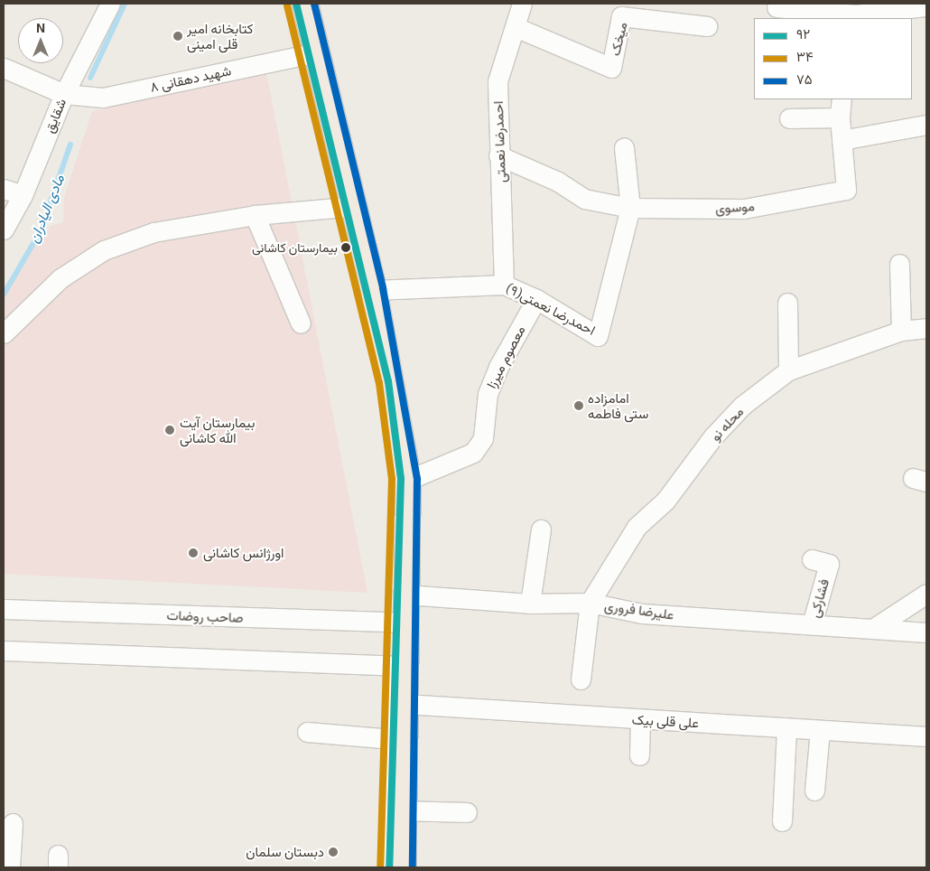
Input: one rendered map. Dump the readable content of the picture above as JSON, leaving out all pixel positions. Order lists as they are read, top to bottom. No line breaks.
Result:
{"streets":{"street":["میخک","شهید دهقانی ۸","شقایق","احمدرضا نعمتی","موسوی","احمدرضا نعمتی(۹)","معصوم میرزا","محله نو","فشارکی","علیرضا فروری","صاحب روضات","علی قلی بیک"]},"crossings":[["میخک","احمدرضا نعمتی"],["شهید دهقانی ۸","شقایق"],["احمدرضا نعمتی","موسوی"],["احمدرضا نعمتی","احمدرضا نعمتی(۹)"],["موسوی","احمدرضا نعمتی(۹)"],["احمدرضا نعمتی(۹)","معصوم میرزا"],["محله نو","علیرضا فروری"],["فشارکی","علیرضا فروری"]],"water":["مادی الیادران"],"places":["کتابخانه امیر قلی امینی","بیمارستان کاشانی","امامزاده ستی فاطمه","بیمارستان آیت الله کاشانی","اورژانس کاشانی","دبستان سلمان"],"lines":["transit line ۹۲","transit line ۷۵","transit line ۳۴"],"legend":["۹۲","۳۴","۷۵"],"north":"top"}
